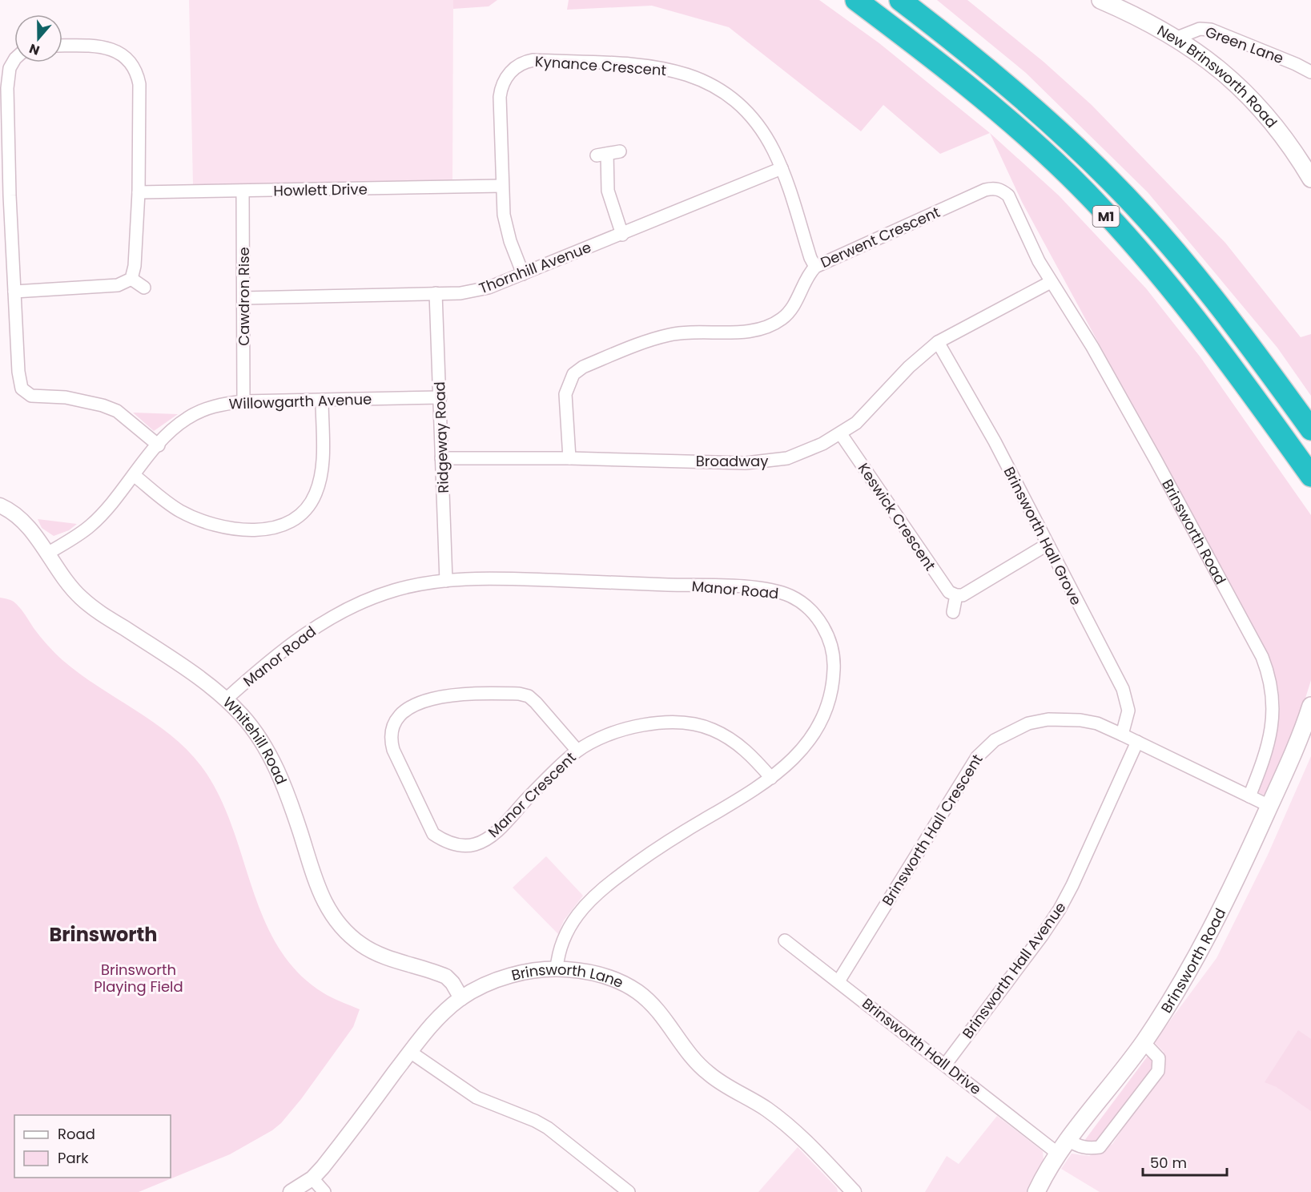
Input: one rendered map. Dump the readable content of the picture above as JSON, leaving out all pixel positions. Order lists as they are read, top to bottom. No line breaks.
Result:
{"streets":{"highway":["M1"],"main road":["New Brinsworth Road","Brinsworth Road"],"street":["Green Lane","Kynance Crescent","Howlett Drive","Derwent Crescent","Thornhill Avenue","Cawdron Rise","Willowgarth Avenue","Ridgeway Road","Broadway","Keswick Crescent","Brinsworth Hall Grove","Manor Road","Whitehill Road","Manor Crescent","Brinsworth Hall Crescent","Brinsworth Hall Avenue","Brinsworth Lane","Brinsworth Hall Drive"]},"crossings":[["Green Lane","New Brinsworth Road"],["Kynance Crescent","Howlett Drive"],["Kynance Crescent","Derwent Crescent"],["Kynance Crescent","Thornhill Avenue"],["Howlett Drive","Cawdron Rise"],["Derwent Crescent","Broadway"],["Derwent Crescent","Brinsworth Road"],["Thornhill Avenue","Cawdron Rise"],["Thornhill Avenue","Ridgeway Road"],["Cawdron Rise","Willowgarth Avenue"],["Willowgarth Avenue","Ridgeway Road"],["Willowgarth Avenue","Whitehill Road"],["Ridgeway Road","Broadway"],["Ridgeway Road","Manor Road"],["Broadway","Keswick Crescent"],["Broadway","Brinsworth Road"],["Broadway","Brinsworth Hall Grove"],["Brinsworth Road","Brinsworth Hall Crescent"],["Brinsworth Road","Brinsworth Hall Drive"],["Brinsworth Hall Grove","Brinsworth Hall Crescent"],["Manor Road","Whitehill Road"],["Manor Road","Manor Crescent"],["Manor Road","Brinsworth Lane"],["Whitehill Road","Brinsworth Lane"],["Brinsworth Hall Crescent","Brinsworth Hall Avenue"],["Brinsworth Hall Crescent","Brinsworth Hall Drive"],["Brinsworth Hall Avenue","Brinsworth Hall Drive"]],"districts":["Brinsworth"],"parks":["Brinsworth Playing Field"],"legend":["Road","Park"],"scale_bar":"50 m","north":"bottom"}
